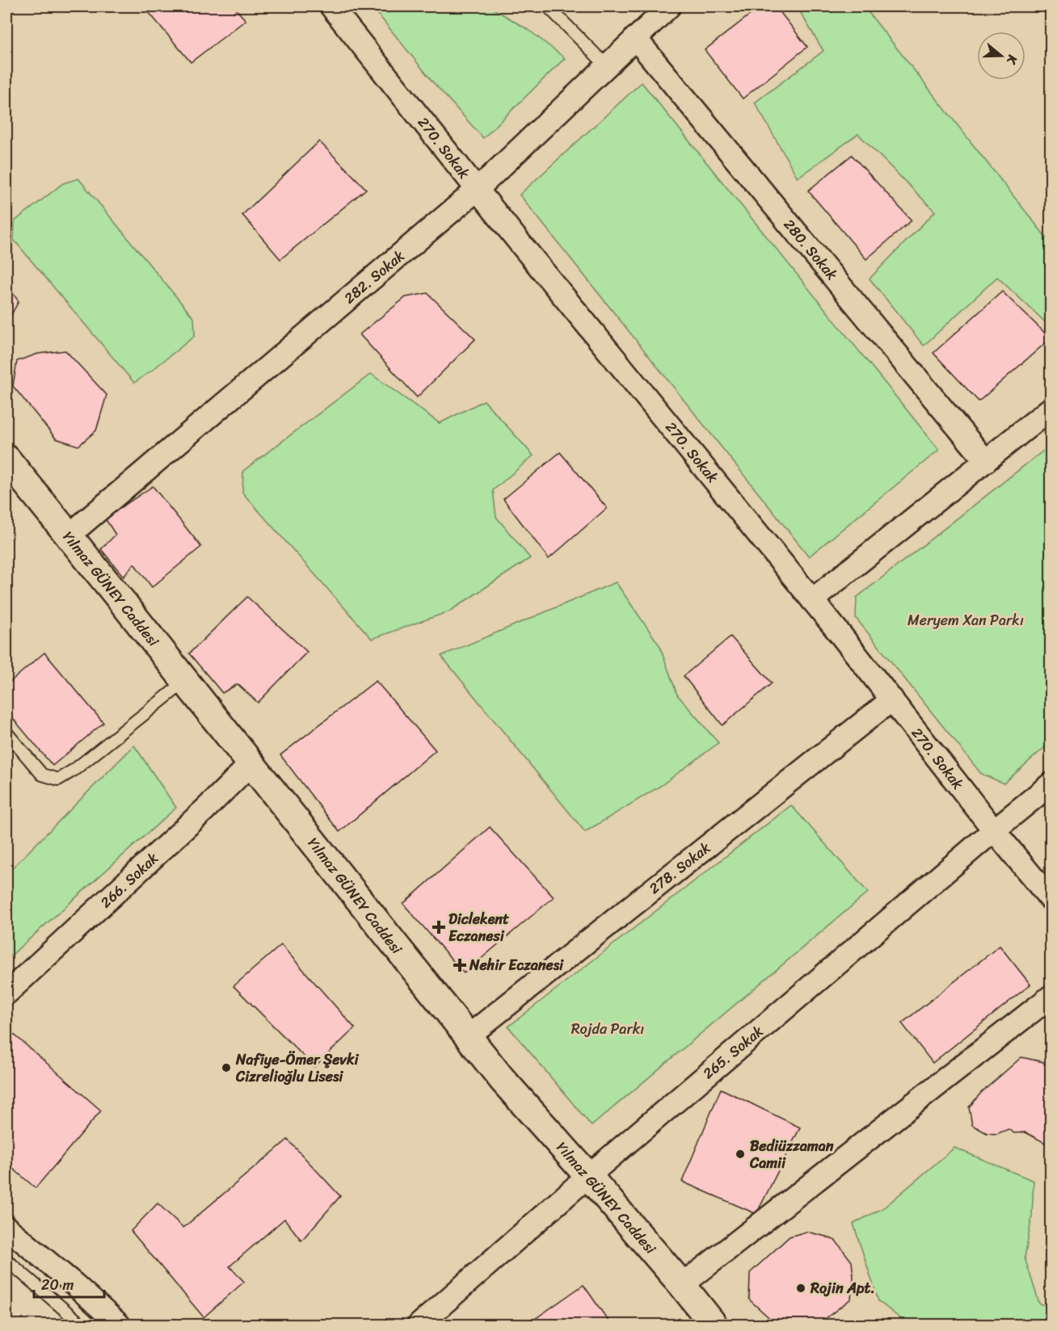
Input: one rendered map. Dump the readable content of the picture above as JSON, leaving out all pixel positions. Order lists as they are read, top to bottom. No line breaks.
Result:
{"streets":{"street":["270. Sokak","280. Sokak","282. Sokak","Yılmaz GÜNEY Caddesi","278. Sokak","266. Sokak","265. Sokak"]},"crossings":[["270. Sokak","282. Sokak"],["270. Sokak","278. Sokak"],["270. Sokak","265. Sokak"],["280. Sokak","282. Sokak"],["282. Sokak","Yılmaz GÜNEY Caddesi"],["Yılmaz GÜNEY Caddesi","278. Sokak"],["Yılmaz GÜNEY Caddesi","266. Sokak"],["Yılmaz GÜNEY Caddesi","265. Sokak"]],"parks":["Meryem Xan Parkı","Rojda Parkı"],"places":{"health":["Diclekent Eczanesi","Nehir Eczanesi"],"other":["Nafiye-Ömer Şevki Cizrelioğlu Lisesi","Bediüzzaman Camii","Rojin Apt."]},"scale_bar":"20 m","north":"right"}
